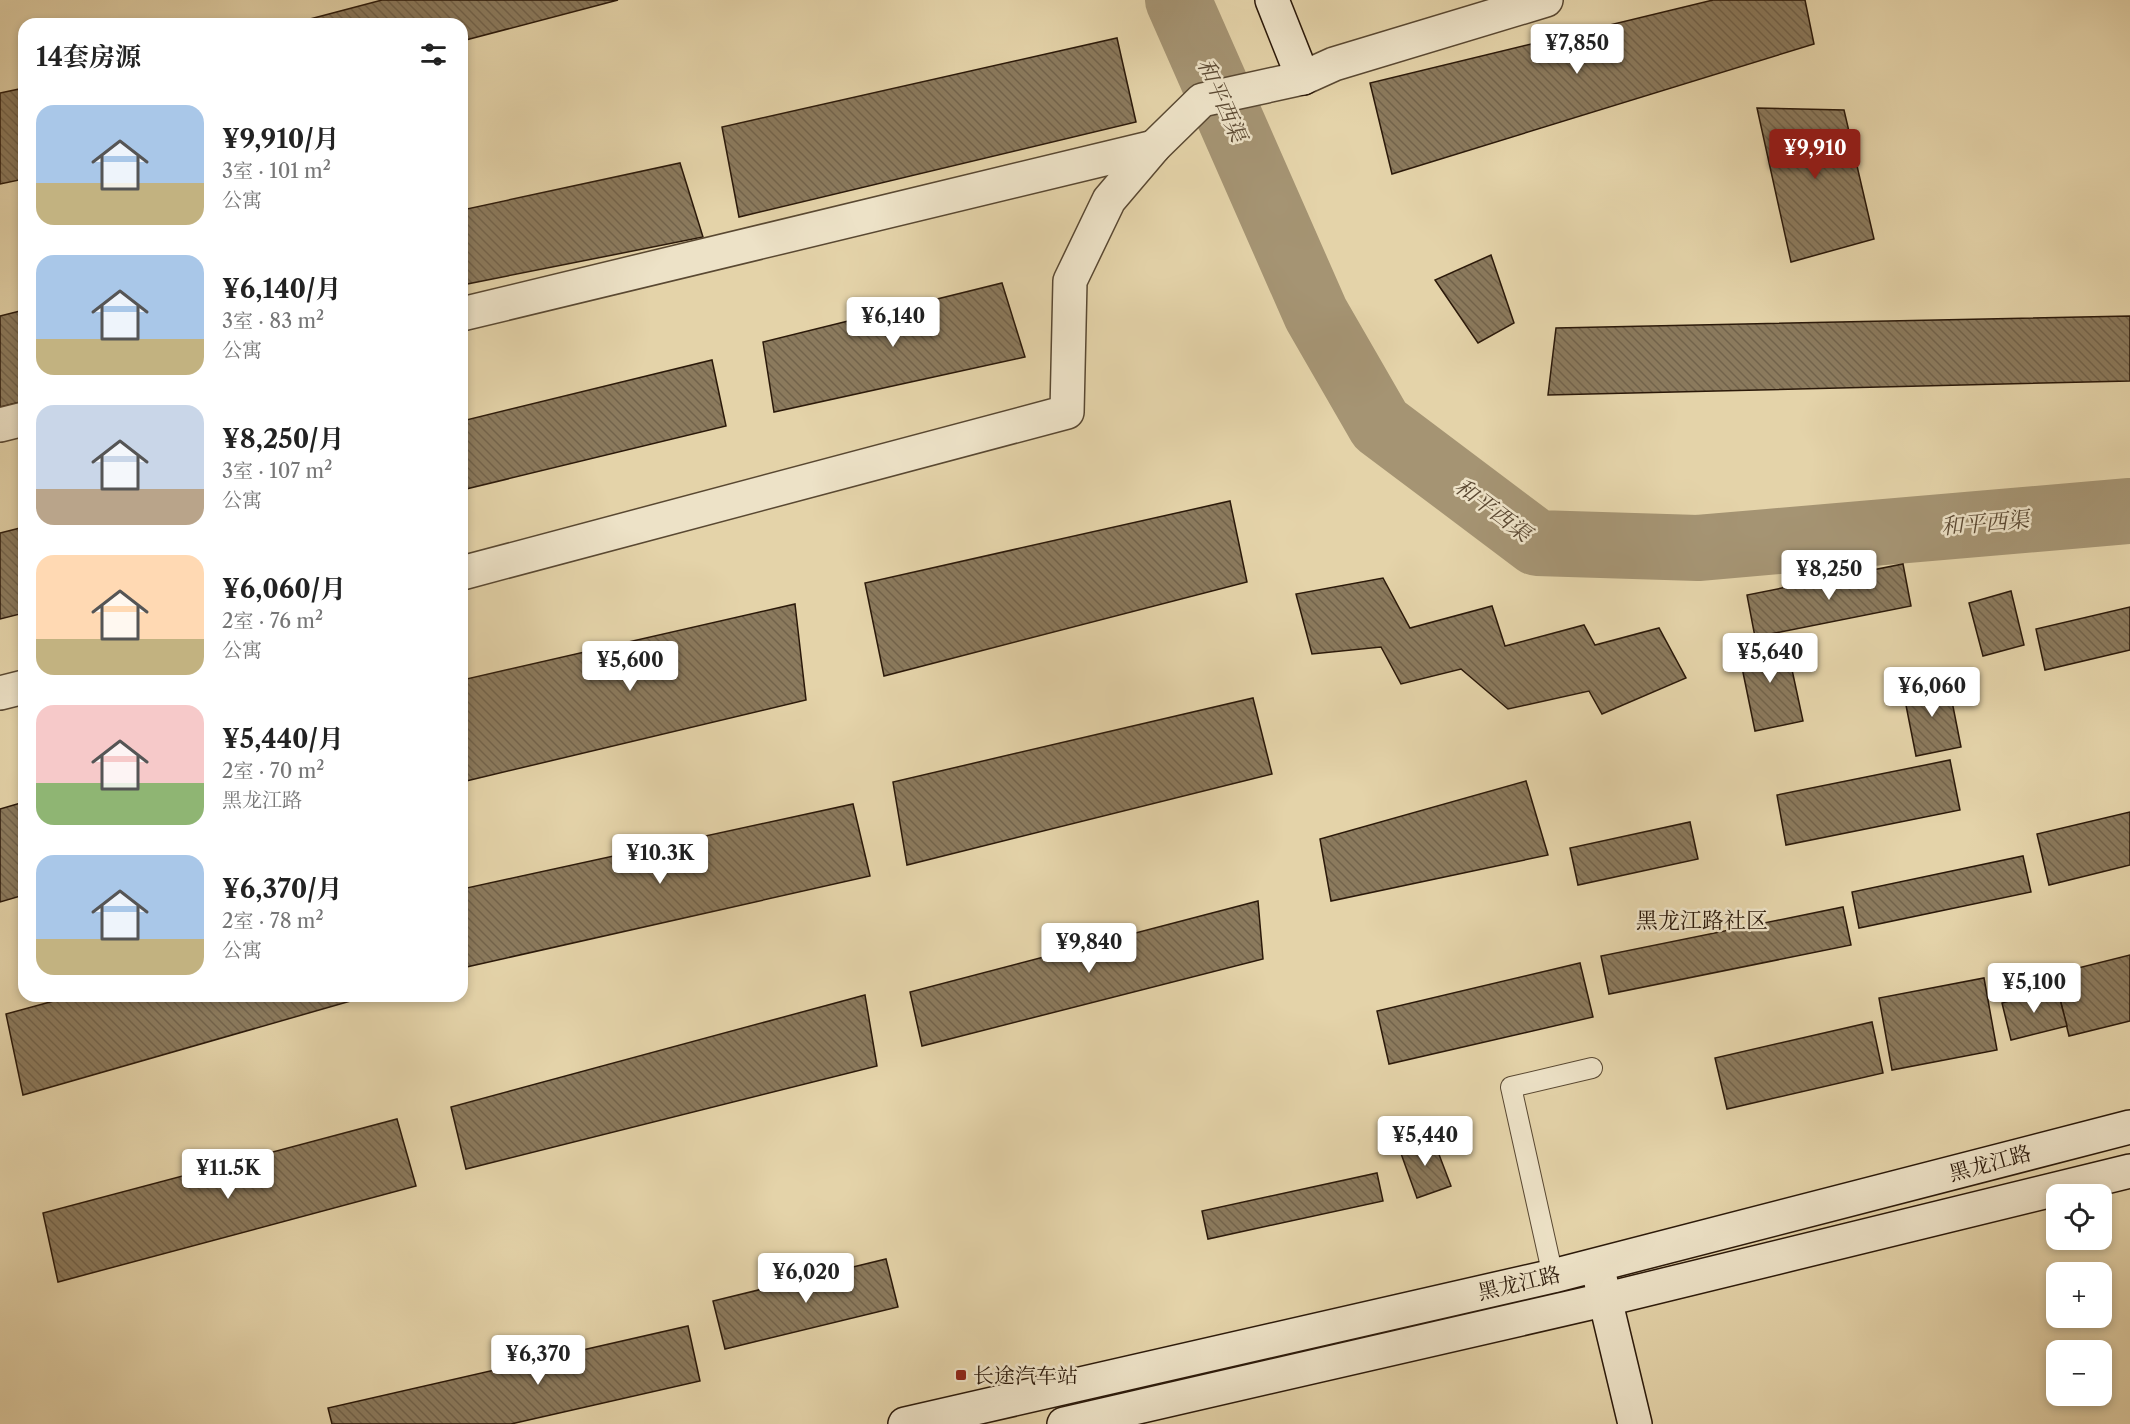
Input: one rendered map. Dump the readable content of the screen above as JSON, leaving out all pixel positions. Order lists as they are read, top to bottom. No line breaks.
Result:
{"streets":{"street":["黑龙江路"]},"districts":["黑龙江路社区"],"water":["和平西渠"],"places":{"transit":["长途汽车站"]},"page":{"heading":"14套房源","price":["¥7,850","¥9,910","¥6,140","¥8,250","¥5,640","¥5,600","¥6,060","¥10.3K","¥9,840","¥5,100","¥5,440","¥11.5K","¥6,020","¥6,370"],"list":[{"name":"¥9,910/月","note":"3室 · 101 m² · 公寓"},{"name":"¥6,140/月","note":"3室 · 83 m² · 公寓"},{"name":"¥8,250/月","note":"3室 · 107 m² · 公寓"},{"name":"¥6,060/月","note":"2室 · 76 m² · 公寓"},{"name":"¥5,440/月","note":"2室 · 70 m² · 黑龙江路"},{"name":"¥6,370/月","note":"2室 · 78 m² · 公寓"}],"map_buttons":["+","−"]}}
